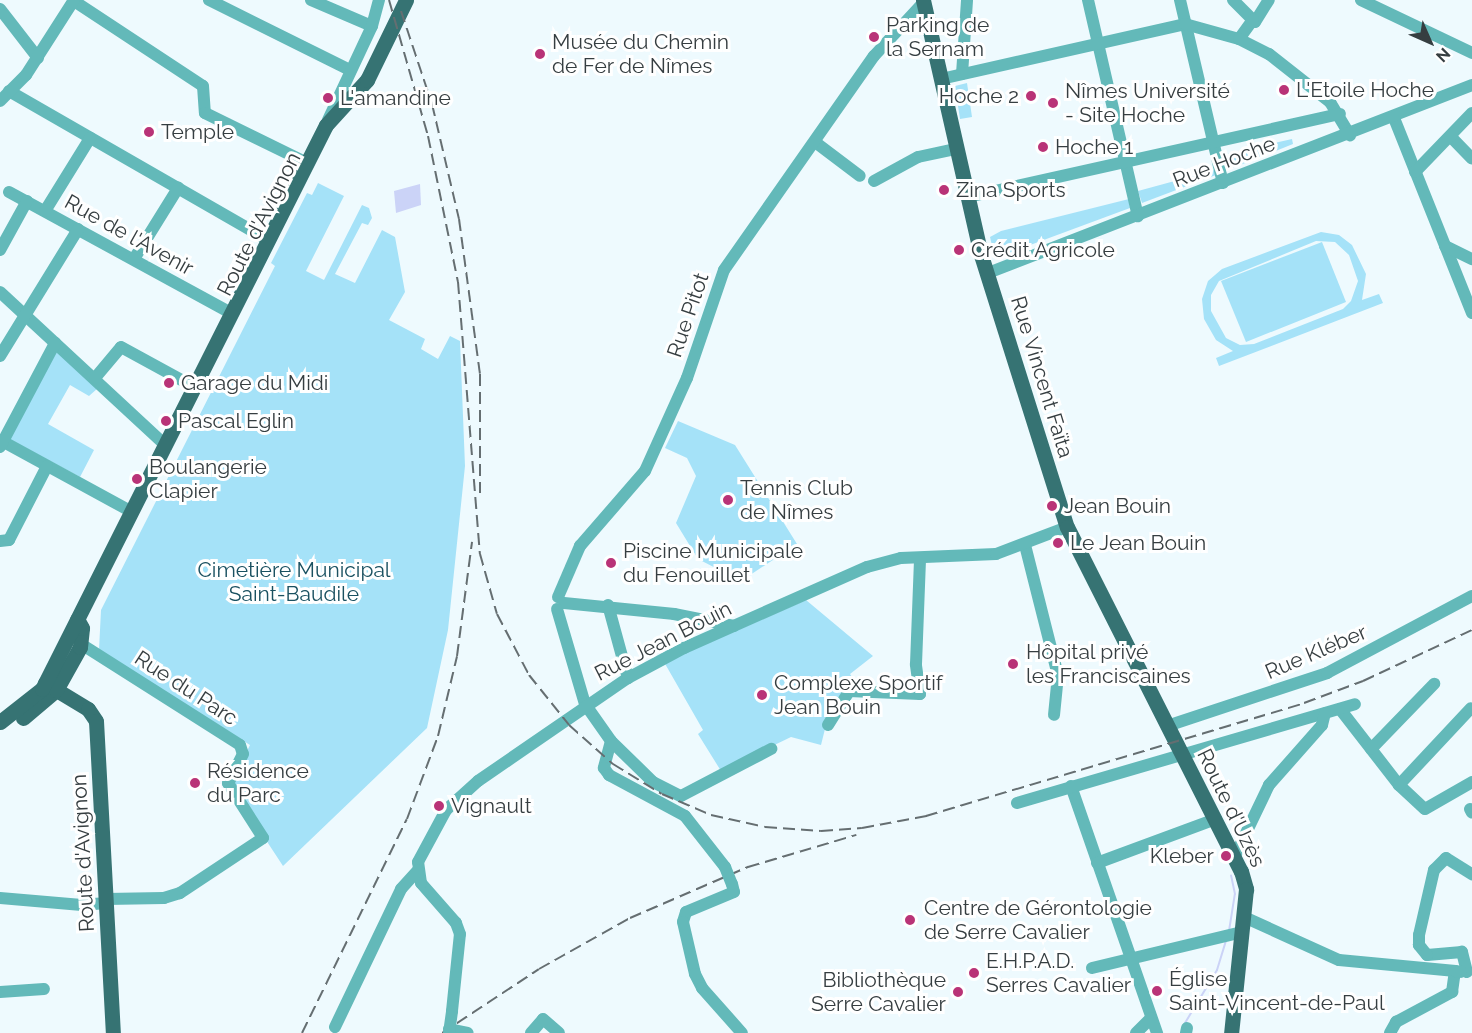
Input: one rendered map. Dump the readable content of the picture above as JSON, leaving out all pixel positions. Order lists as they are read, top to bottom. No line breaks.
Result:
{"streets":{"main road":["Route d'Avignon","Rue Vincent Faïta","Route d'Uzès"],"street":["Rue Hoche","Rue de l'Avenir","Rue Pitot","Rue Jean Bouin","Rue Kléber","Rue du Parc"]},"crossings":[["Rue Hoche","Rue Vincent Faïta"],["Route d'Avignon","Rue de l'Avenir"],["Route d'Avignon","Rue du Parc"],["Rue Pitot","Rue Vincent Faïta"],["Rue Vincent Faïta","Rue Jean Bouin"],["Rue Vincent Faïta","Rue Kléber"],["Rue Vincent Faïta","Route d'Uzès"]],"parks":["Cimetière Municipal Saint-Baudile"],"places":["Parking de la Sernam","Musée du Chemin de Fer de Nîmes","L'Etoile Hoche","Hoche 2","L'amandine","Nîmes Université - Site Hoche","Temple","Hoche 1","Zina Sports","Crédit Agricole","Garage du Midi","Pascal Eglin","Boulangerie Clapier","Tennis Club de Nîmes","Jean Bouin","Le Jean Bouin","Piscine Municipale du Fenouillet","Hôpital privé les Franciscaines","Complexe Sportif Jean Bouin","Résidence du Parc","Vignault","Kleber","Centre de Gérontologie de Serre Cavalier","E.H.P.A.D. Serres Cavalier","Église Saint-Vincent-de-Paul","Bibliothèque Serre Cavalier"],"north":"bottom right"}
